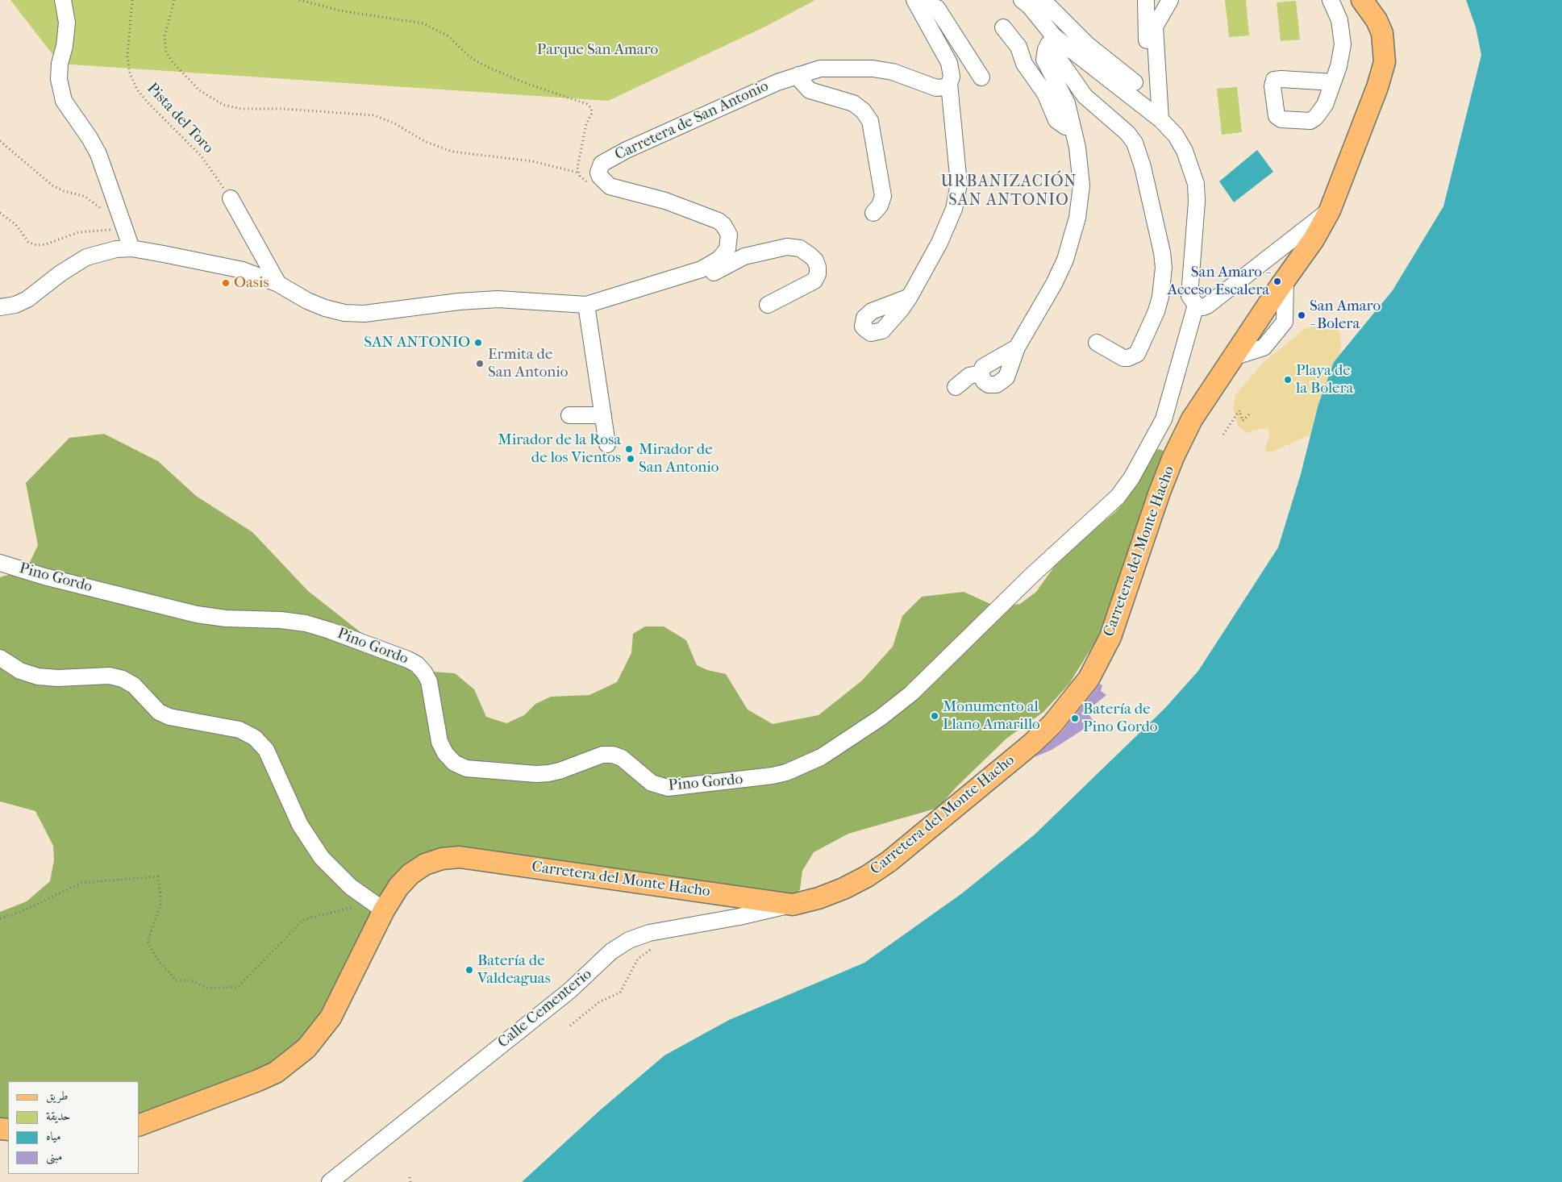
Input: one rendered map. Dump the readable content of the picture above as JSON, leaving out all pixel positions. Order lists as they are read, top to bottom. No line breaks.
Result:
{"streets":{"main road":["Carretera del Monte Hacho"],"street":["Carretera de San Antonio","Pino Gordo","Calle Cementerio"],"path":["Pista del Toro"]},"crossings":[["Carretera del Monte Hacho","Calle Cementerio"]],"districts":["URBANIZACIÓN SAN ANTONIO"],"parks":["Parque San Amaro"],"places":["San Amaro - Acceso Escalera","Oasis","San Amaro - Bolera","SAN ANTONIO","Ermita de San Antonio","Playa de la Bolera","Mirador de la Rosa de los Vientos","Mirador de San Antonio","Monumento al Llano Amarillo","Batería de Pino Gordo","Batería de Valdeaguas"],"legend":["طريق","حديقة","مياه","مبنى"]}
